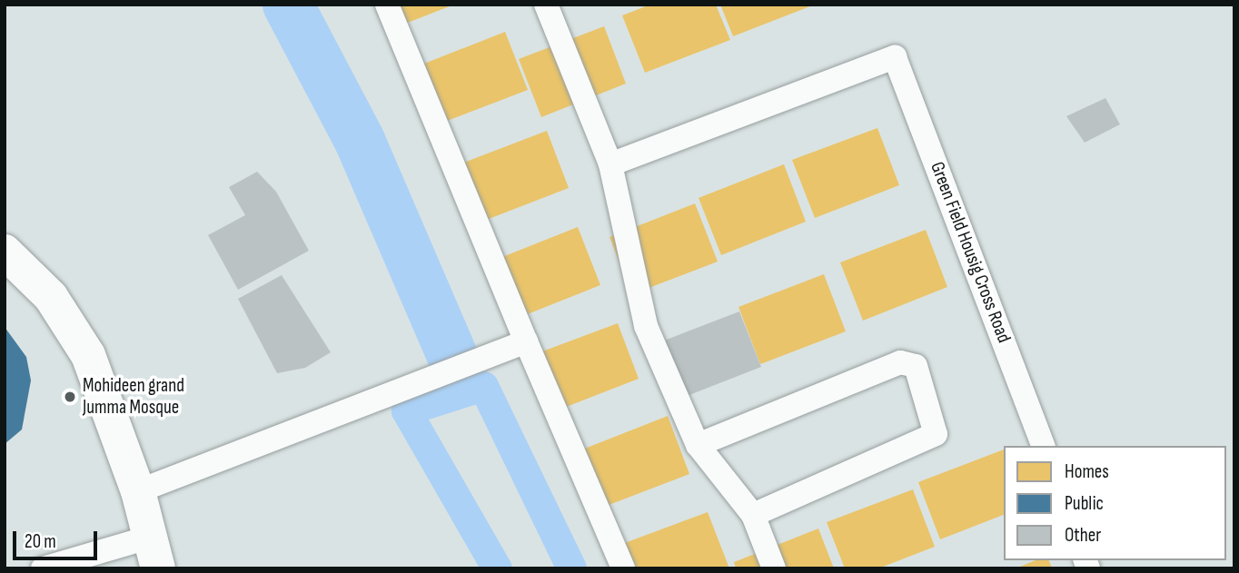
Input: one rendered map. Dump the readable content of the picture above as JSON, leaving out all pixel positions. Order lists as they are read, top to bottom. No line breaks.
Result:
{"streets":{"street":["Green Field Housig Cross Road"]},"places":["Mohideen grand Jumma Mosque"],"legend":["Homes","Public","Other"],"scale_bar":"20 m"}
